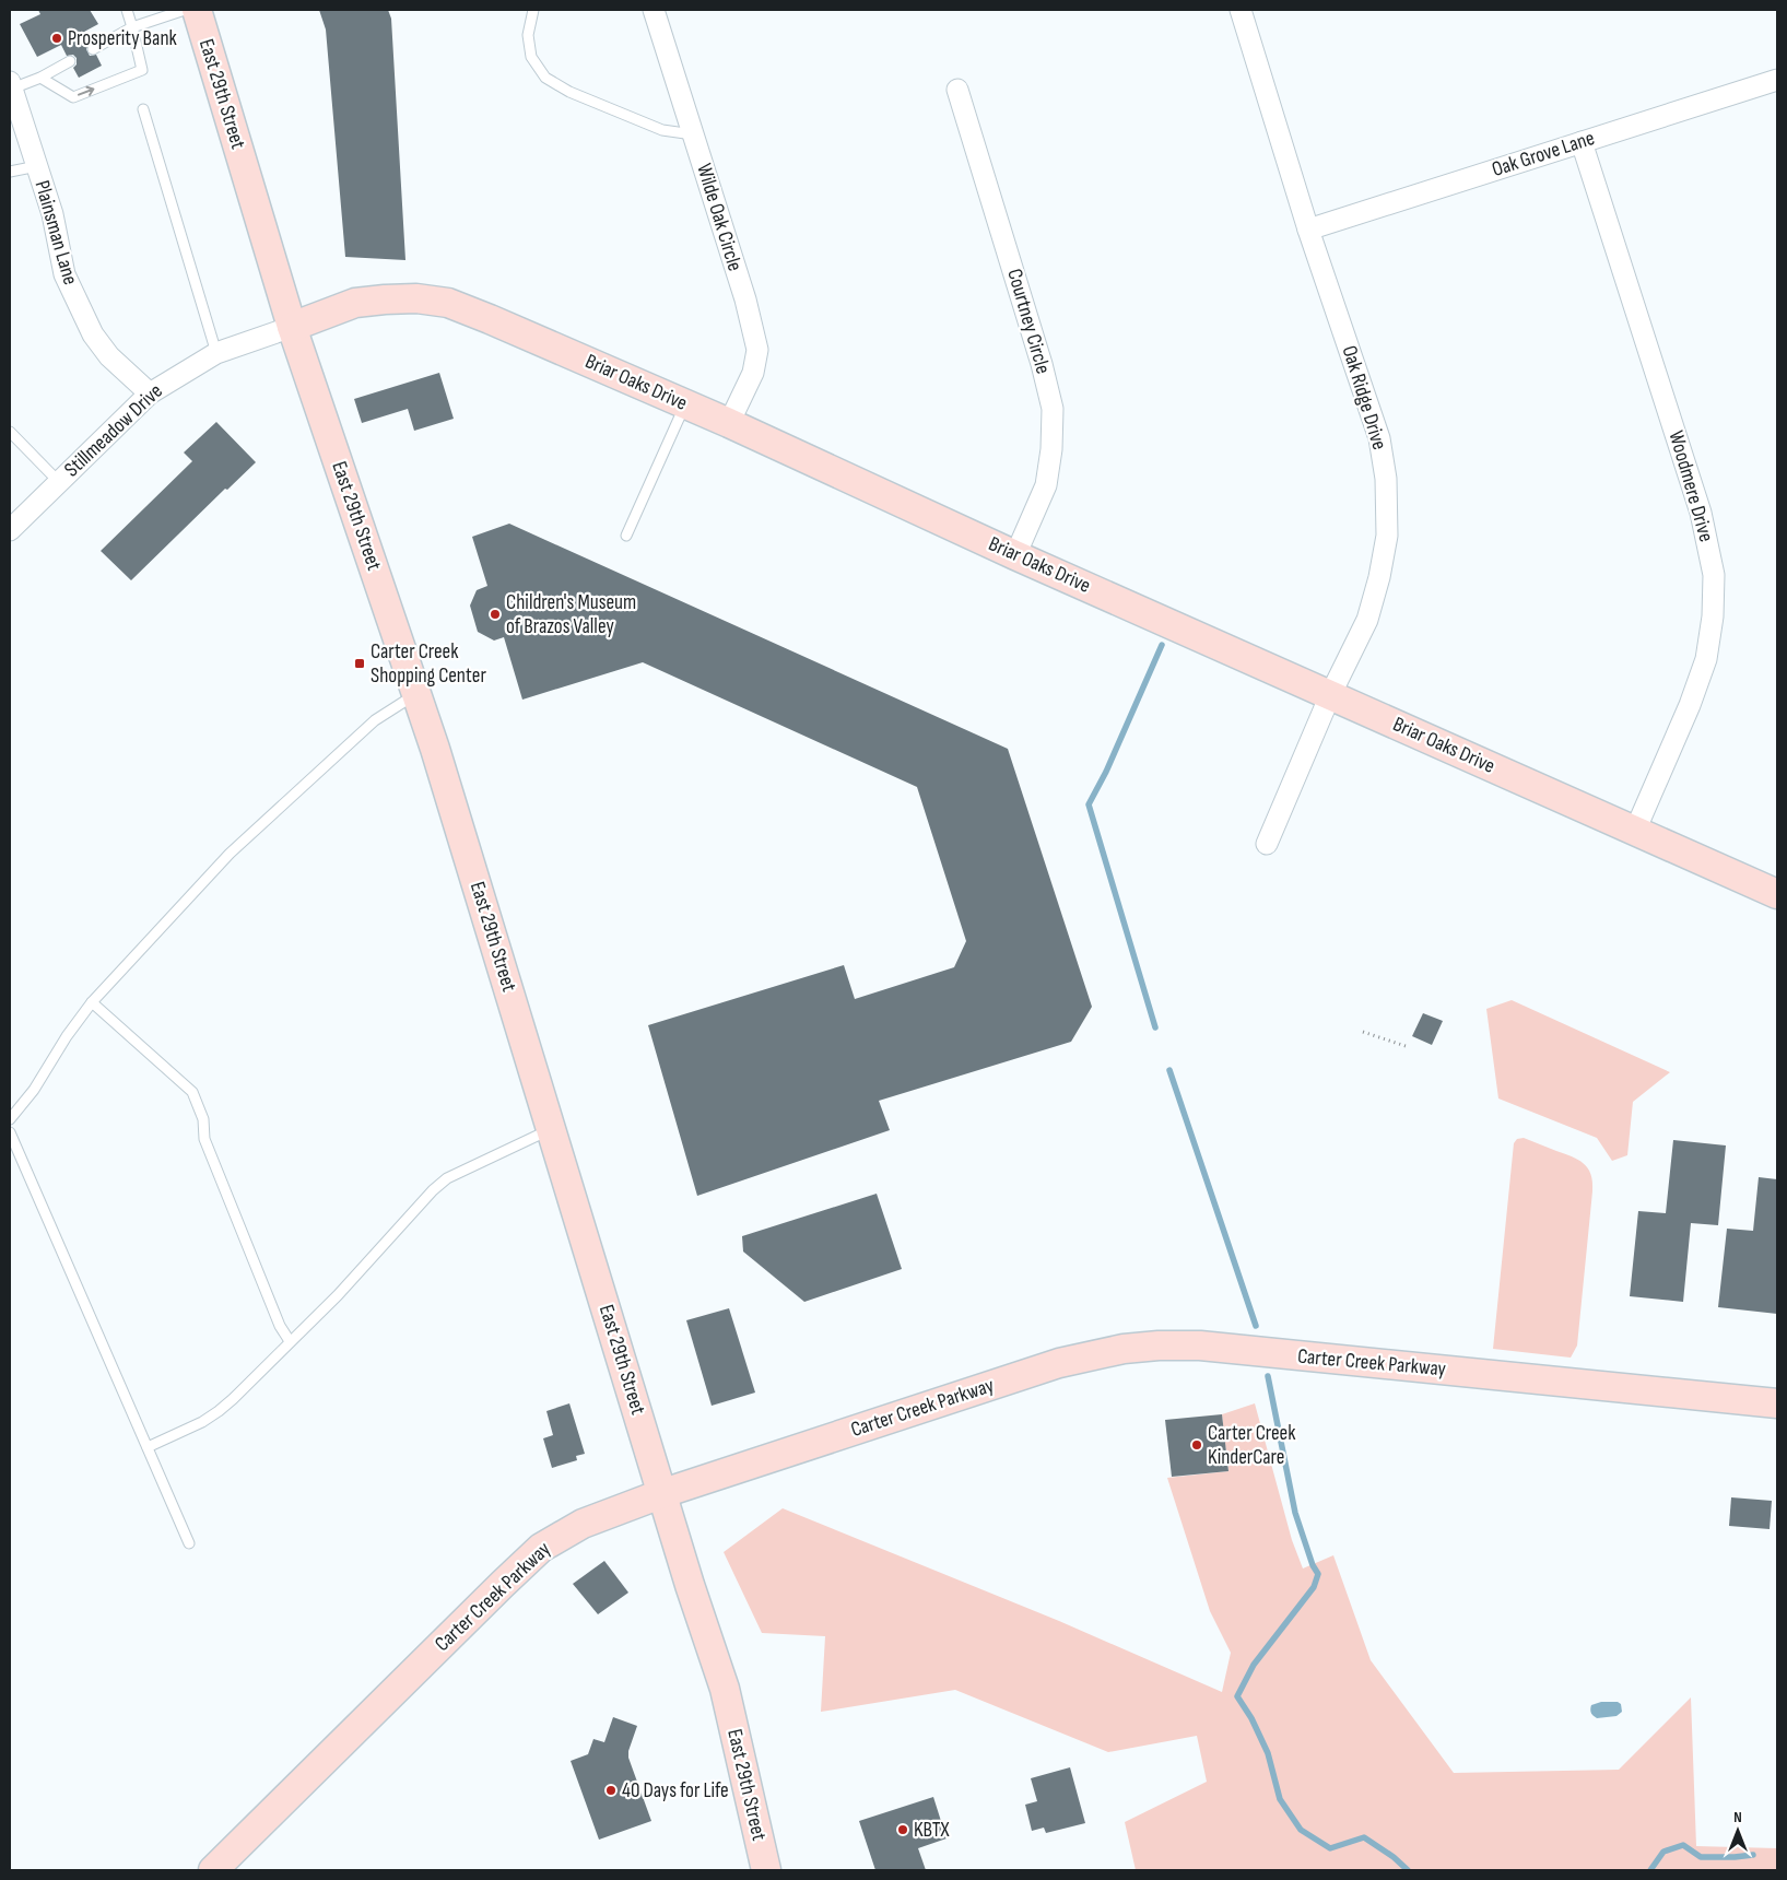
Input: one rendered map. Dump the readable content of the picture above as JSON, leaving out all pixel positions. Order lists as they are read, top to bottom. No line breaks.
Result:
{"streets":{"street":["East 29th Street","Oak Grove Lane","Wilde Oak Circle","Plainsman Lane","Courtney Circle","Briar Oaks Drive","Oak Ridge Drive","Stillmeadow Drive","Woodmere Drive","Carter Creek Parkway"]},"crossings":[["East 29th Street","Briar Oaks Drive"],["East 29th Street","Stillmeadow Drive"],["East 29th Street","Carter Creek Parkway"],["Oak Grove Lane","Oak Ridge Drive"],["Oak Grove Lane","Woodmere Drive"],["Wilde Oak Circle","Briar Oaks Drive"],["Plainsman Lane","Stillmeadow Drive"],["Courtney Circle","Briar Oaks Drive"],["Briar Oaks Drive","Oak Ridge Drive"],["Briar Oaks Drive","Stillmeadow Drive"],["Briar Oaks Drive","Woodmere Drive"]],"places":{"other":["Prosperity Bank","Children's Museum of Brazos Valley","Carter Creek KinderCare","40 Days for Life","KBTX"],"transit":["Carter Creek Shopping Center"]},"north":"top"}
